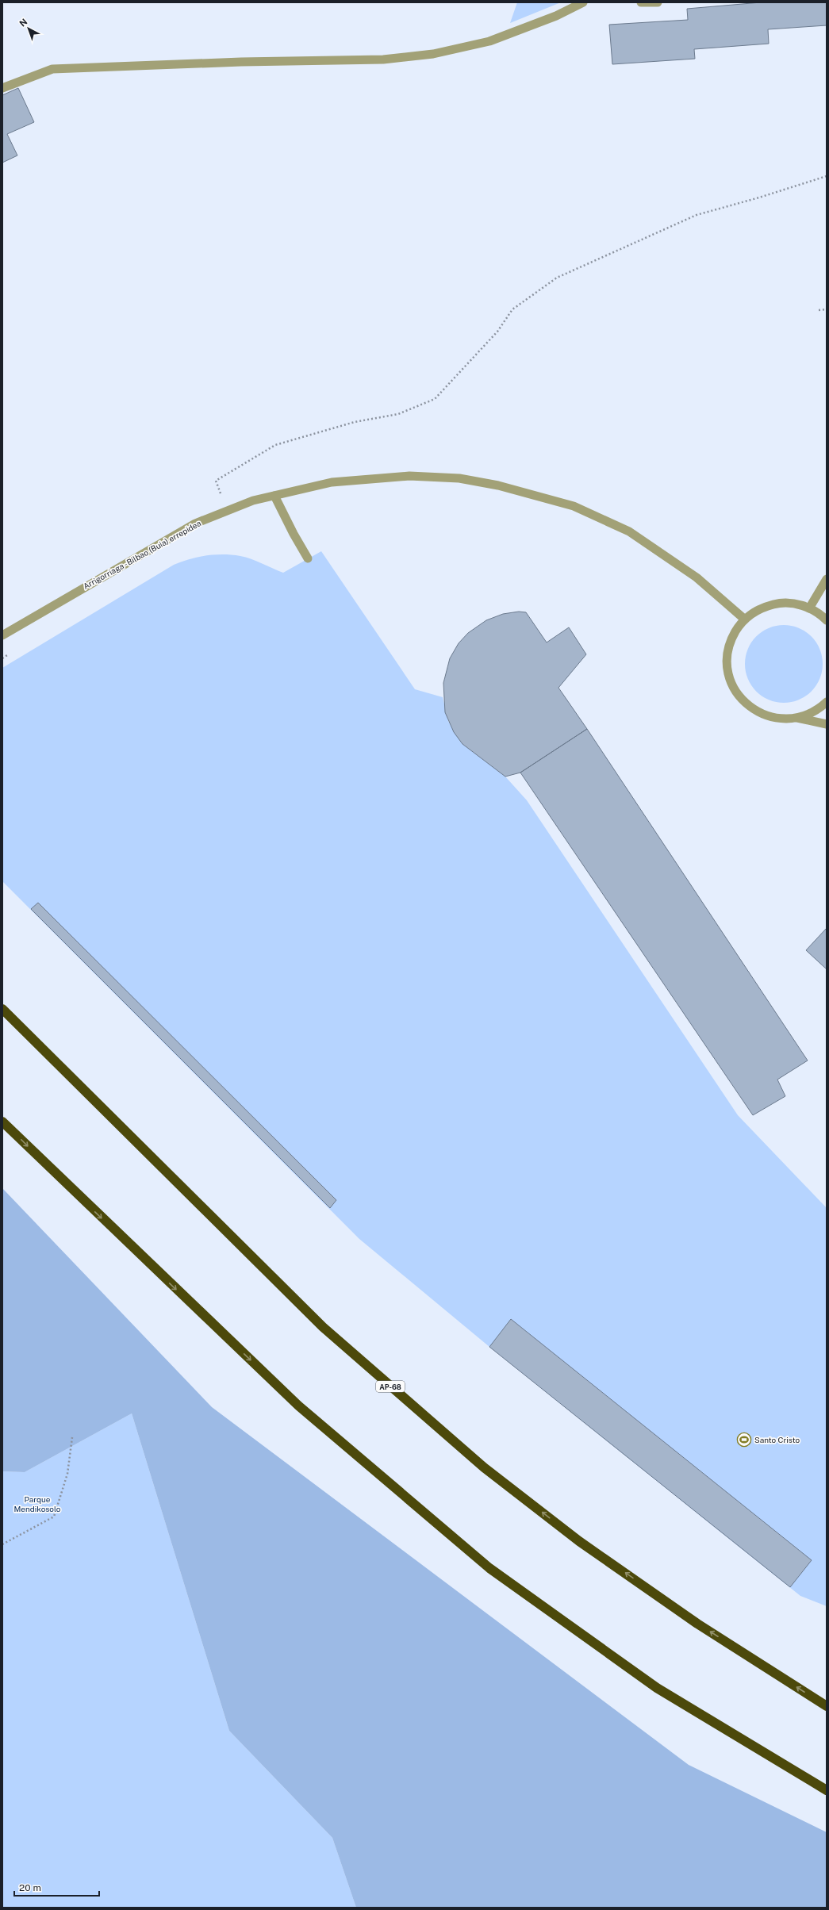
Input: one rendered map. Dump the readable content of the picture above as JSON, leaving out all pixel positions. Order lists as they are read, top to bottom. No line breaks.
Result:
{"streets":{"highway":["AP-68"],"street":["Arrigorriaga - Bilbao (Buia) errepidea"]},"parks":["Parque Mendikosolo"],"places":{"sports":["Santo Cristo"]},"scale_bar":"20 m","north":"top left"}
